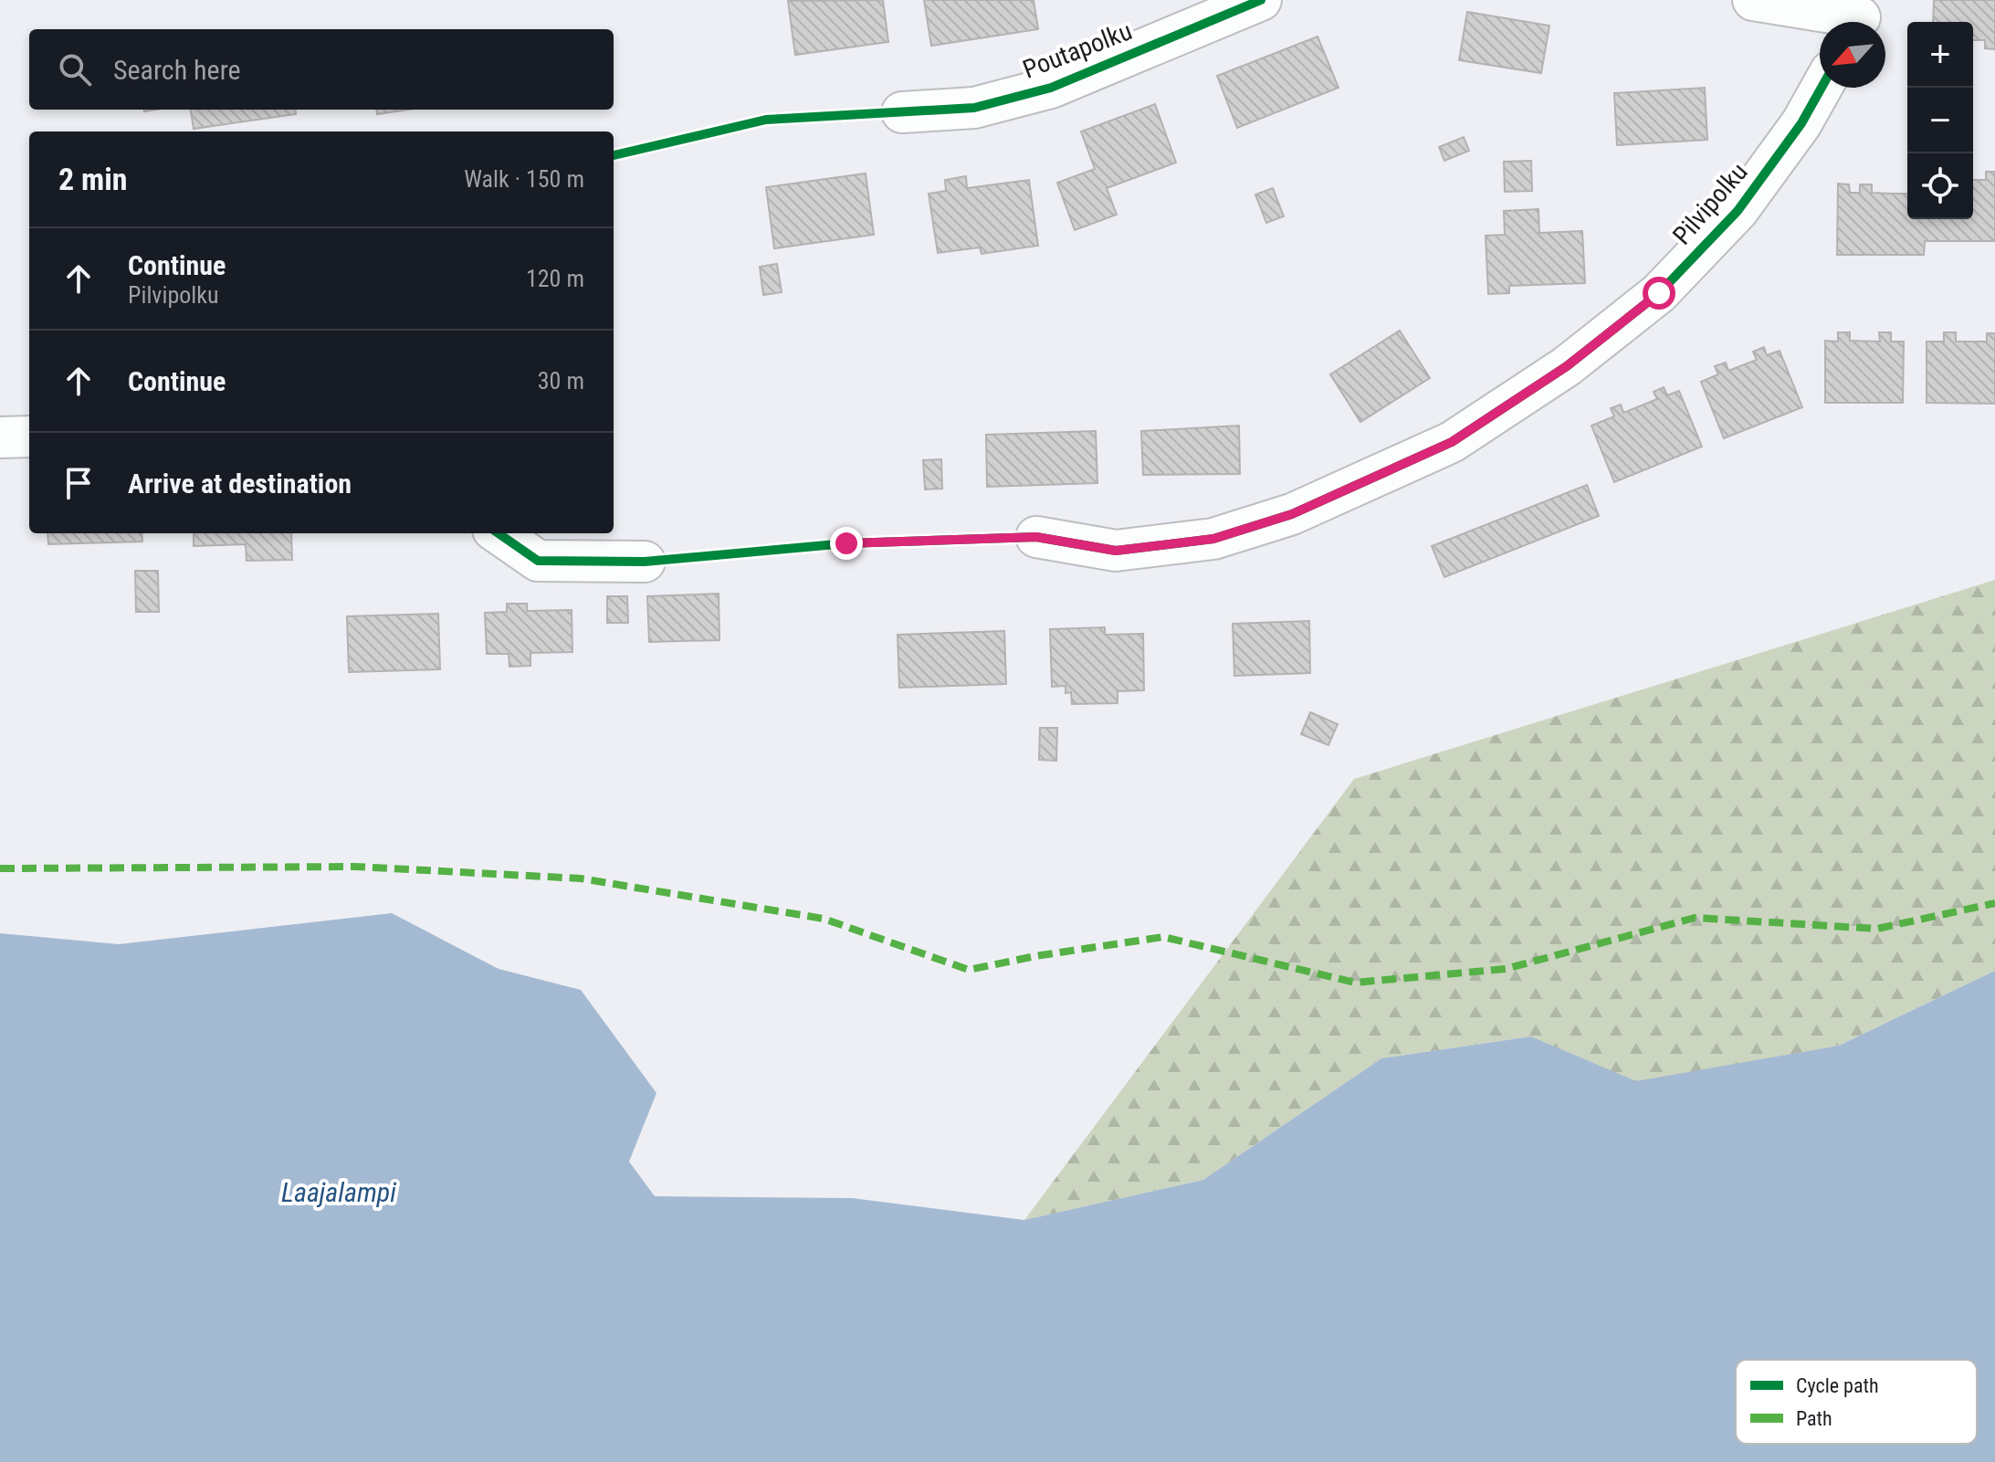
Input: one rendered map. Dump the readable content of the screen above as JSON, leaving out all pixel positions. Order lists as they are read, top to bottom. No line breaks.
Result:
{"streets":{"street":["Poutapolku","Pilvipolku"]},"water":["Laajalampi"],"legend":["Cycle path","Path"],"north":"bottom left","page":{"map_buttons":["+","−"],"search":"Search here","heading":["2 min","Walk · 150 m"],"list":[["Continue","Pilvipolku","120 m"],["Continue","30 m"],"Arrive at destination"]}}
